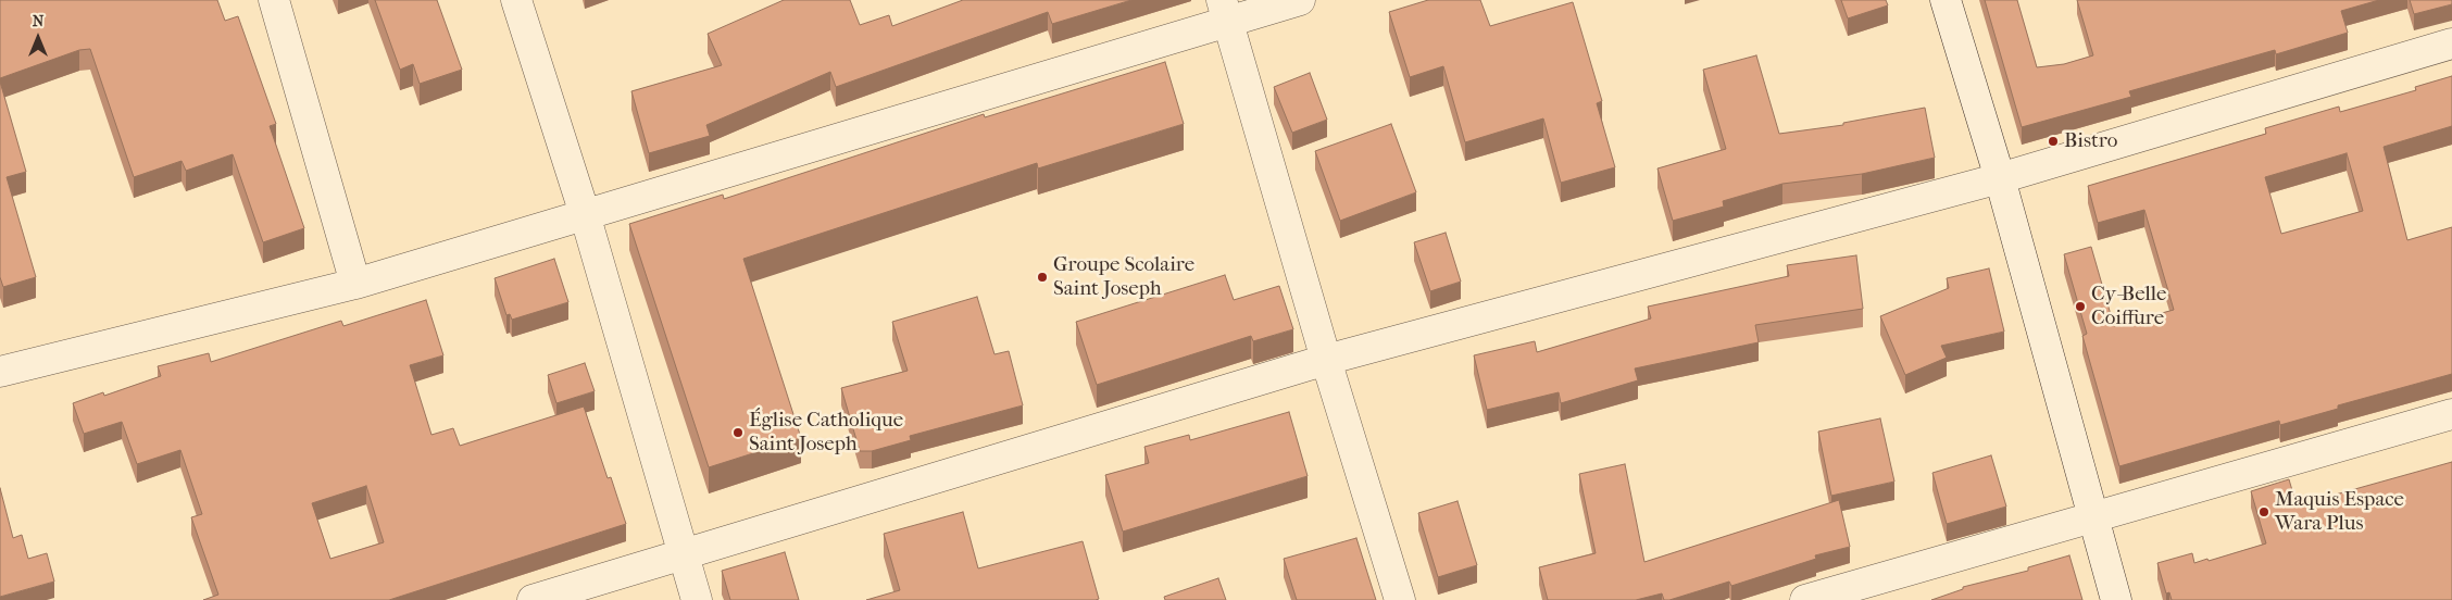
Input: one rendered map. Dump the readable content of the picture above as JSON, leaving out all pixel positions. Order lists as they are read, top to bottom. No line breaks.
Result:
{"places":["Bistro","Groupe Scolaire Saint Joseph","Cy-Belle Coiffure","Église Catholique Saint Joseph","Maquis Espace Wara Plus"],"north":"top"}
